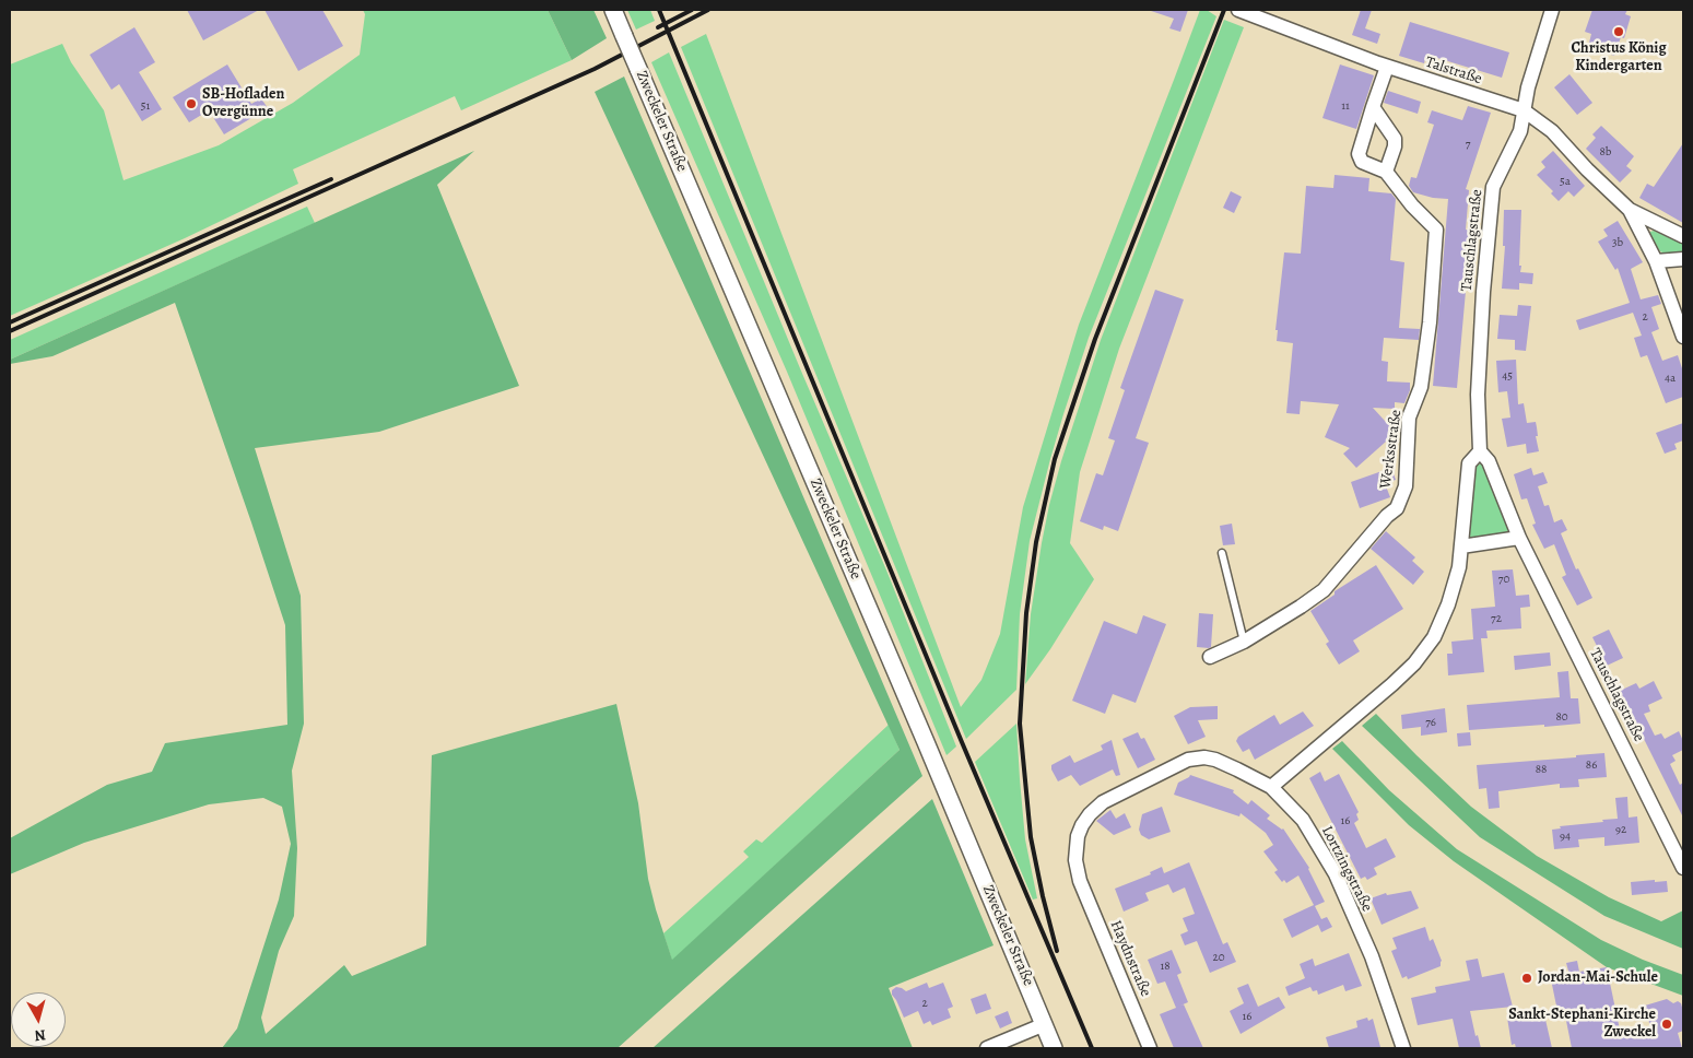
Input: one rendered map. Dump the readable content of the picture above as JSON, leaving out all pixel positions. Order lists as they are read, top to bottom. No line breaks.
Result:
{"streets":{"street":["Talstraße","Zweckeler Straße","Tauschlagstraße","Werksstraße","Lortzingstraße","Haydnstraße"]},"crossings":[["Talstraße","Tauschlagstraße"],["Talstraße","Werksstraße"],["Tauschlagstraße","Lortzingstraße"],["Lortzingstraße","Haydnstraße"]],"places":["Christus König Kindergarten","SB-Hofladen Overgünne","Jordan-Mai-Schule","Sankt-Stephani-Kirche Zweckel"],"house_numbers":["51","11","7","8b","5a","3b","2","45","4a","70","72","80","76","86","88","16","92","94","20","18","2","16"],"north":"bottom"}
